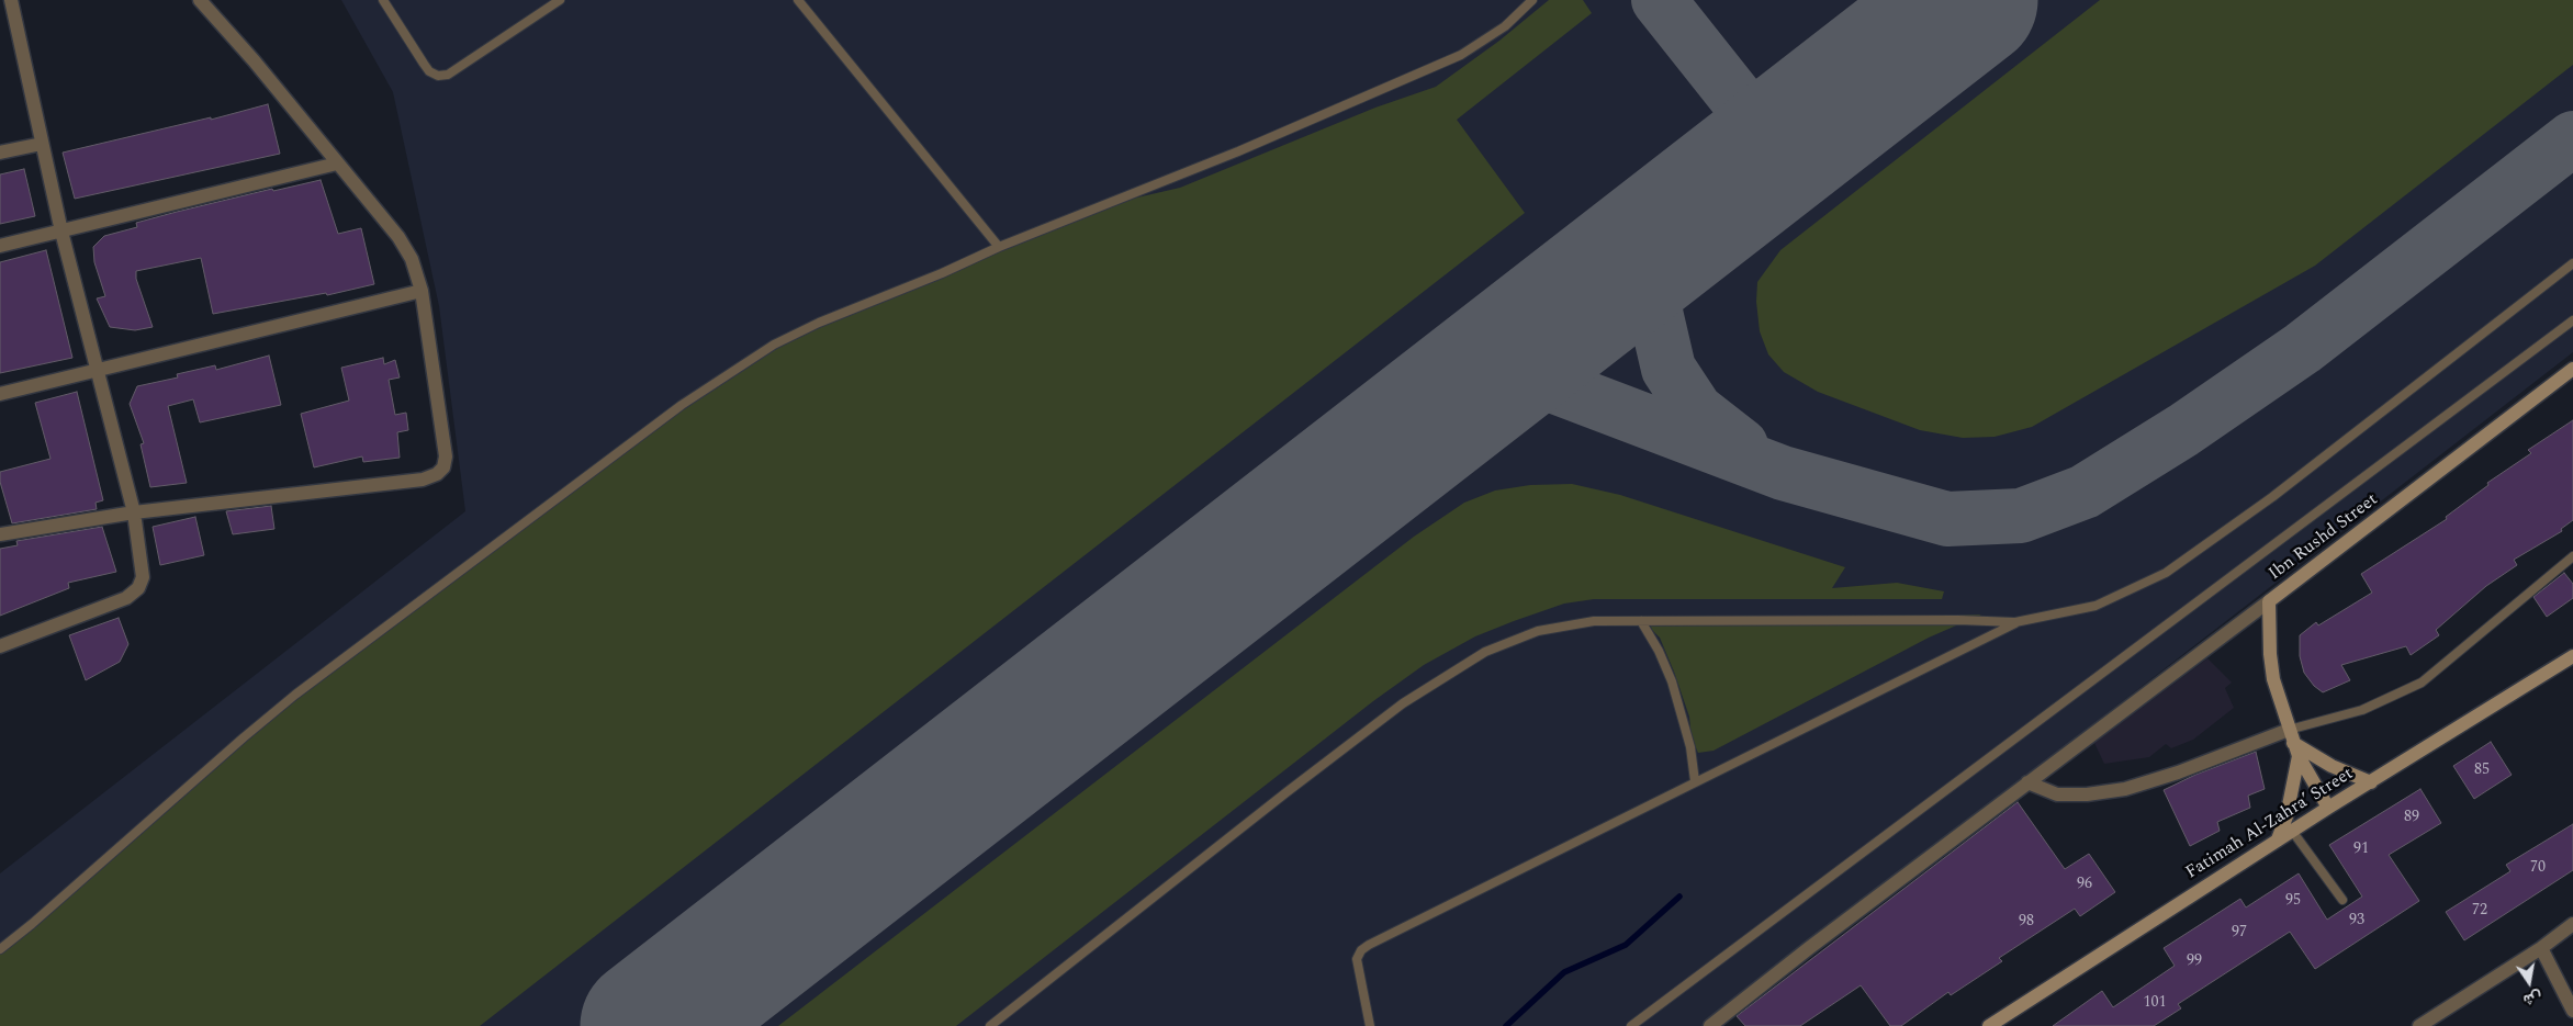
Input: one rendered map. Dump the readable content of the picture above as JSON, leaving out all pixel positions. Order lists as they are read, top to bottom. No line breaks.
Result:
{"streets":{"street":["Ibn Rushd Street","Fatimah Al-Zahra’ Street"]},"crossings":[["Ibn Rushd Street","Fatimah Al-Zahra’ Street"]],"house_numbers":["85","89","91","70","96","95","72","93","98","97","99","101"],"north":"bottom"}
